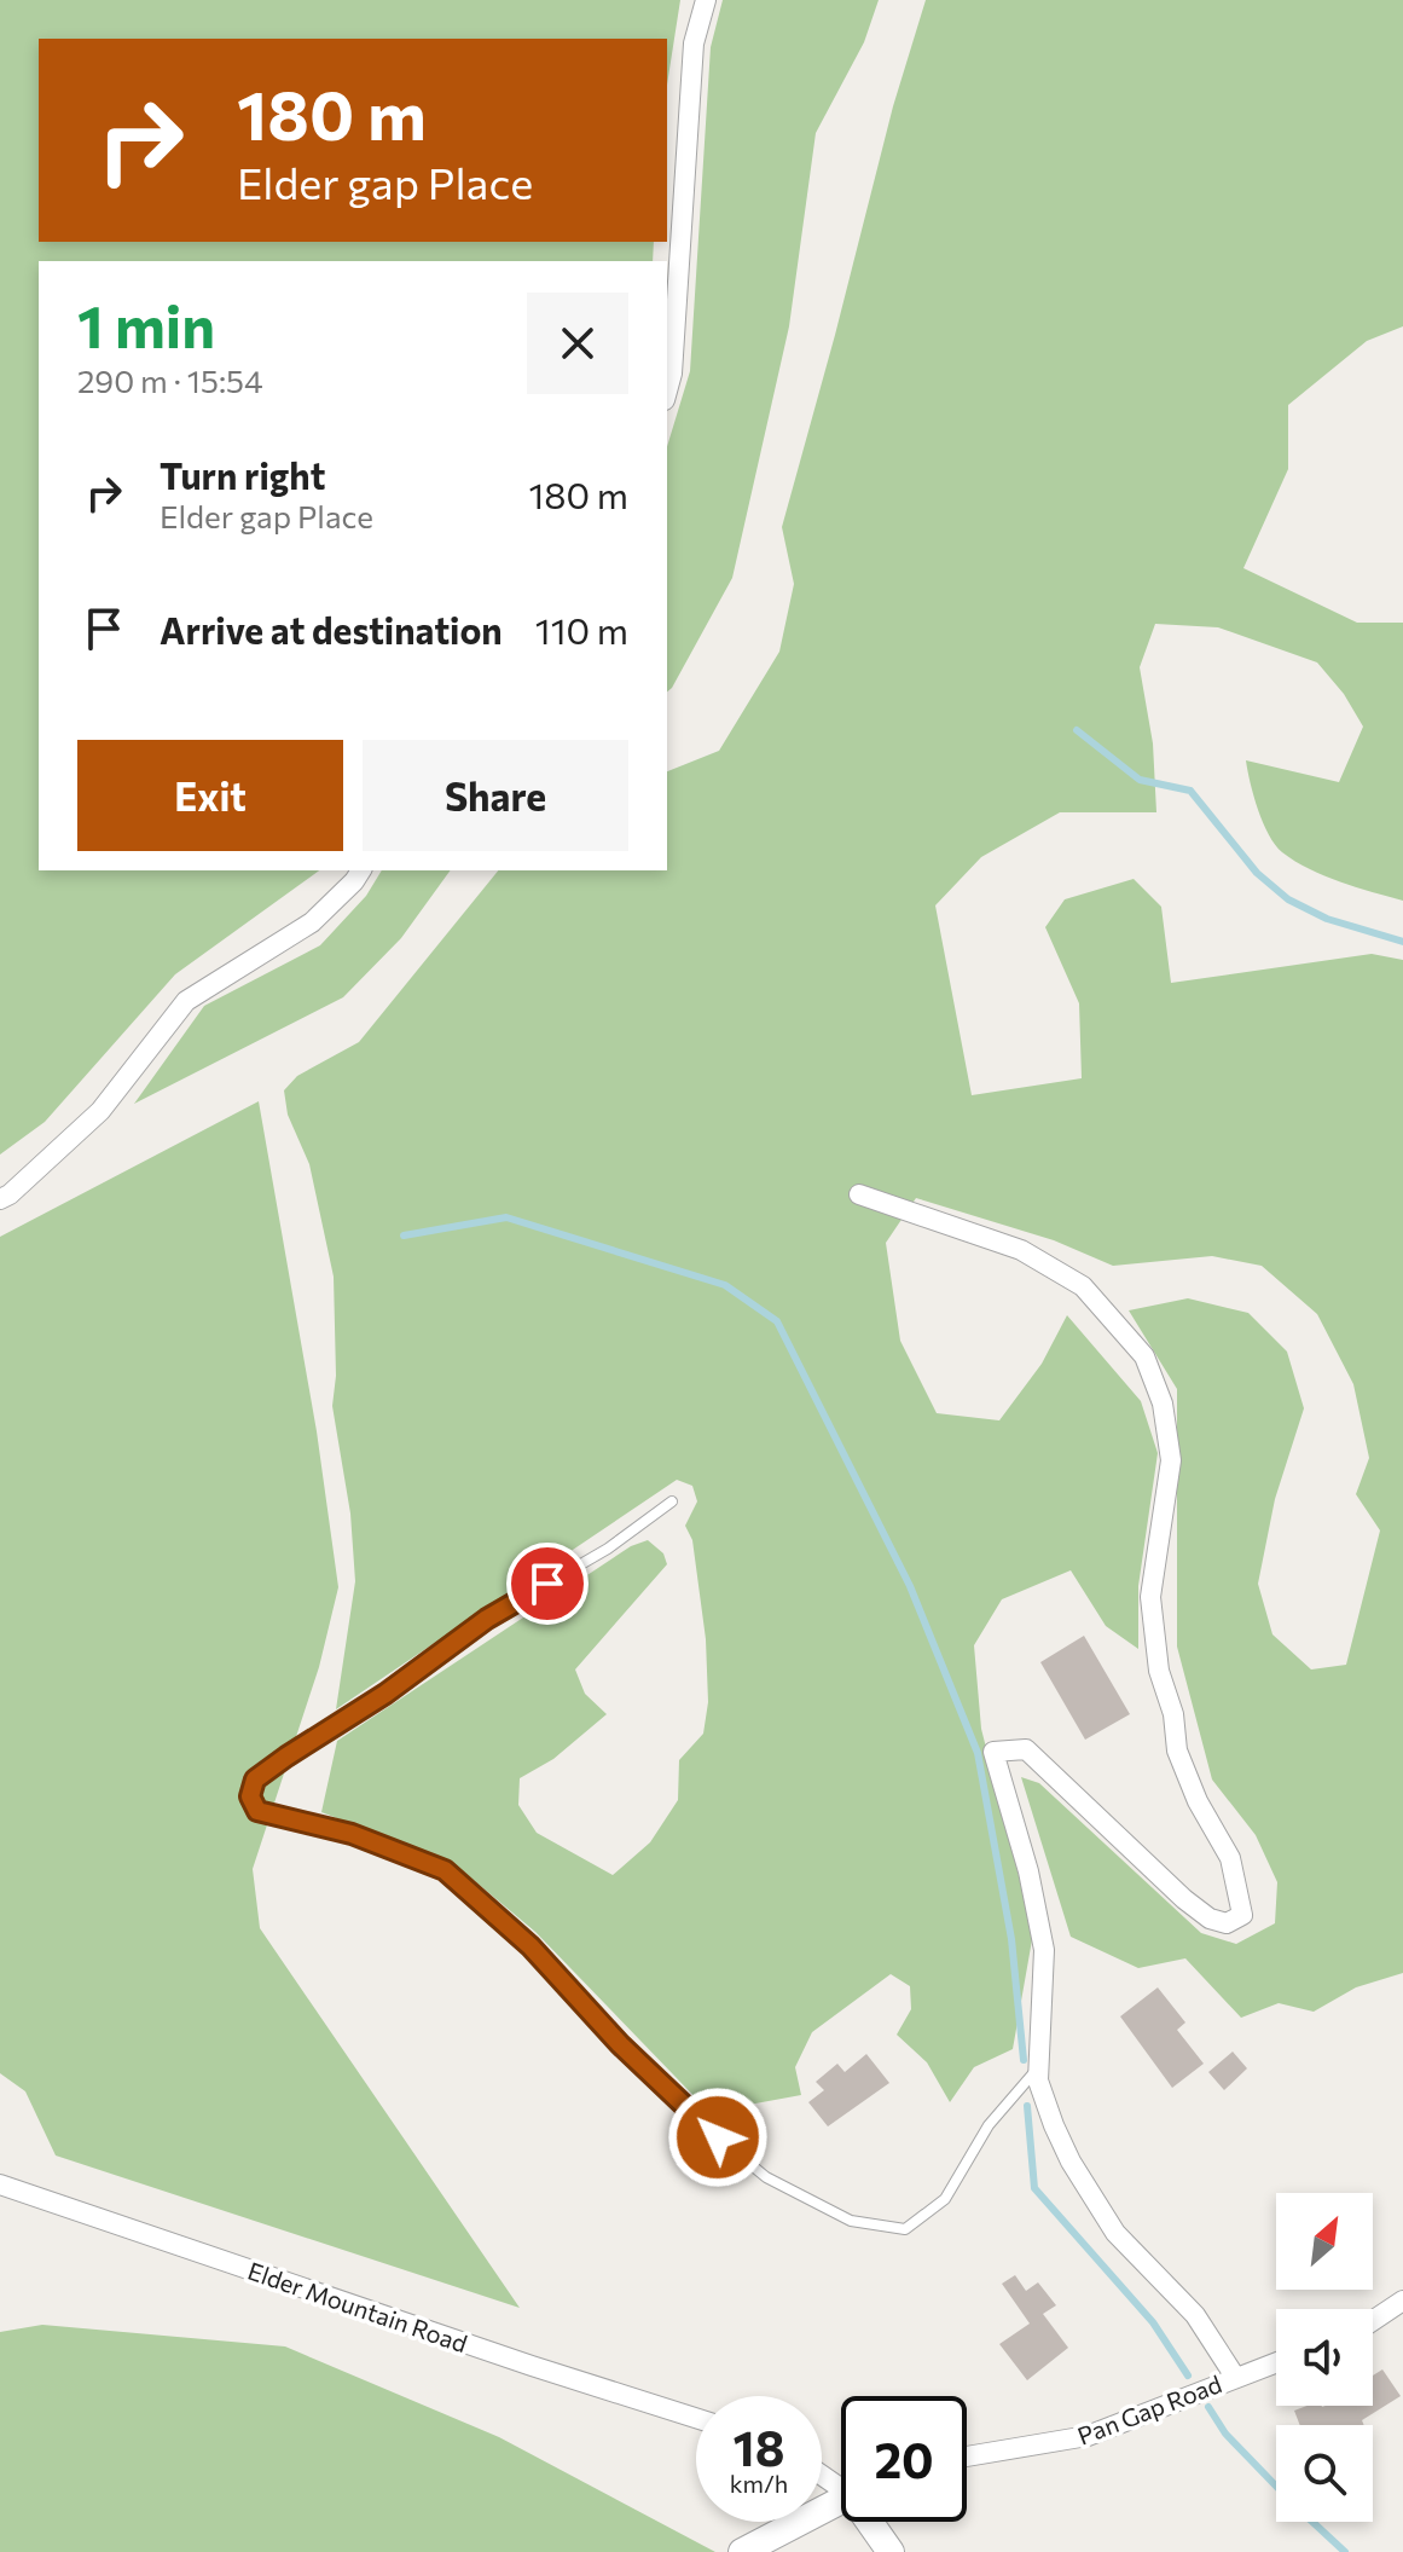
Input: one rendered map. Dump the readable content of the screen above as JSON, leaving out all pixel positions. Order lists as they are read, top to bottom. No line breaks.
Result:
{"streets":{"street":["Elder Mountain Road","Pan Gap Road"]},"north":"top right","page":{"turn":["180 m","Elder gap Place"],"heading":["1 min","290 m · 15:54"],"list":[{"name":"Turn right","note":"Elder gap Place","value":"180 m"},{"name":"Arrive at destination","value":"110 m"}],"buttons":["Exit","Share"],"speed":"18 km/h","limit":"20"}}
